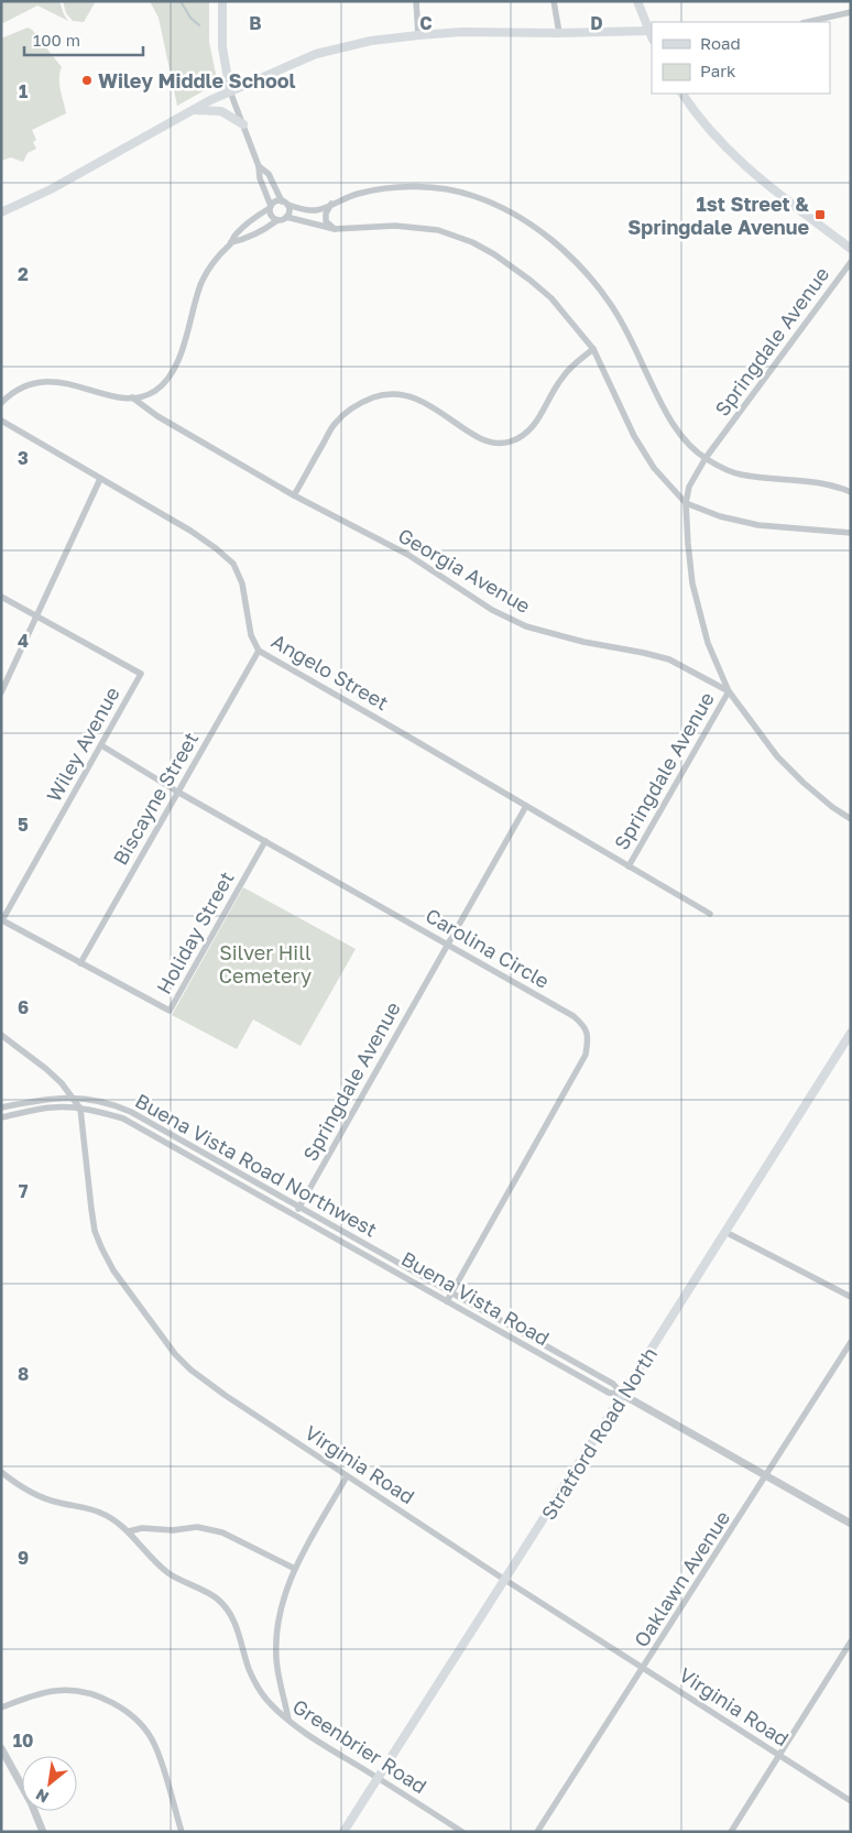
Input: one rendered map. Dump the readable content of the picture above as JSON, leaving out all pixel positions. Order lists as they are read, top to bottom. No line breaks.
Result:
{"streets":{"main road":["Stratford Road North"],"street":["Springdale Avenue","Georgia Avenue","Angelo Street","Wiley Avenue","Biscayne Street","Holiday Street","Carolina Circle","Buena Vista Road Northwest","Buena Vista Road","Virginia Road","Oaklawn Avenue","Greenbrier Road"]},"crossings":[["Springdale Avenue","Georgia Avenue"],["Springdale Avenue","Angelo Street"],["Springdale Avenue","Carolina Circle"],["Springdale Avenue","Buena Vista Road Northwest"],["Springdale Avenue","Buena Vista Road"],["Angelo Street","Biscayne Street"],["Wiley Avenue","Biscayne Street"],["Wiley Avenue","Holiday Street"],["Wiley Avenue","Carolina Circle"],["Biscayne Street","Holiday Street"],["Biscayne Street","Carolina Circle"],["Holiday Street","Carolina Circle"],["Carolina Circle","Buena Vista Road Northwest"],["Carolina Circle","Buena Vista Road"],["Buena Vista Road Northwest","Buena Vista Road"],["Buena Vista Road Northwest","Stratford Road North"],["Buena Vista Road Northwest","Virginia Road"],["Buena Vista Road","Stratford Road North"],["Buena Vista Road","Virginia Road"],["Buena Vista Road","Oaklawn Avenue"],["Stratford Road North","Virginia Road"],["Stratford Road North","Greenbrier Road"],["Virginia Road","Oaklawn Avenue"]],"parks":["Silver Hill Cemetery"],"places":{"other":["Wiley Middle School"],"transit":["1st Street & Springdale Avenue"]},"legend":["Road","Park"],"scale_bar":"100 m","north":"bottom left","grid":{"columns":["B","C","D"],"rows":["1","2","3","4","5","6","7","8","9","10"]}}
